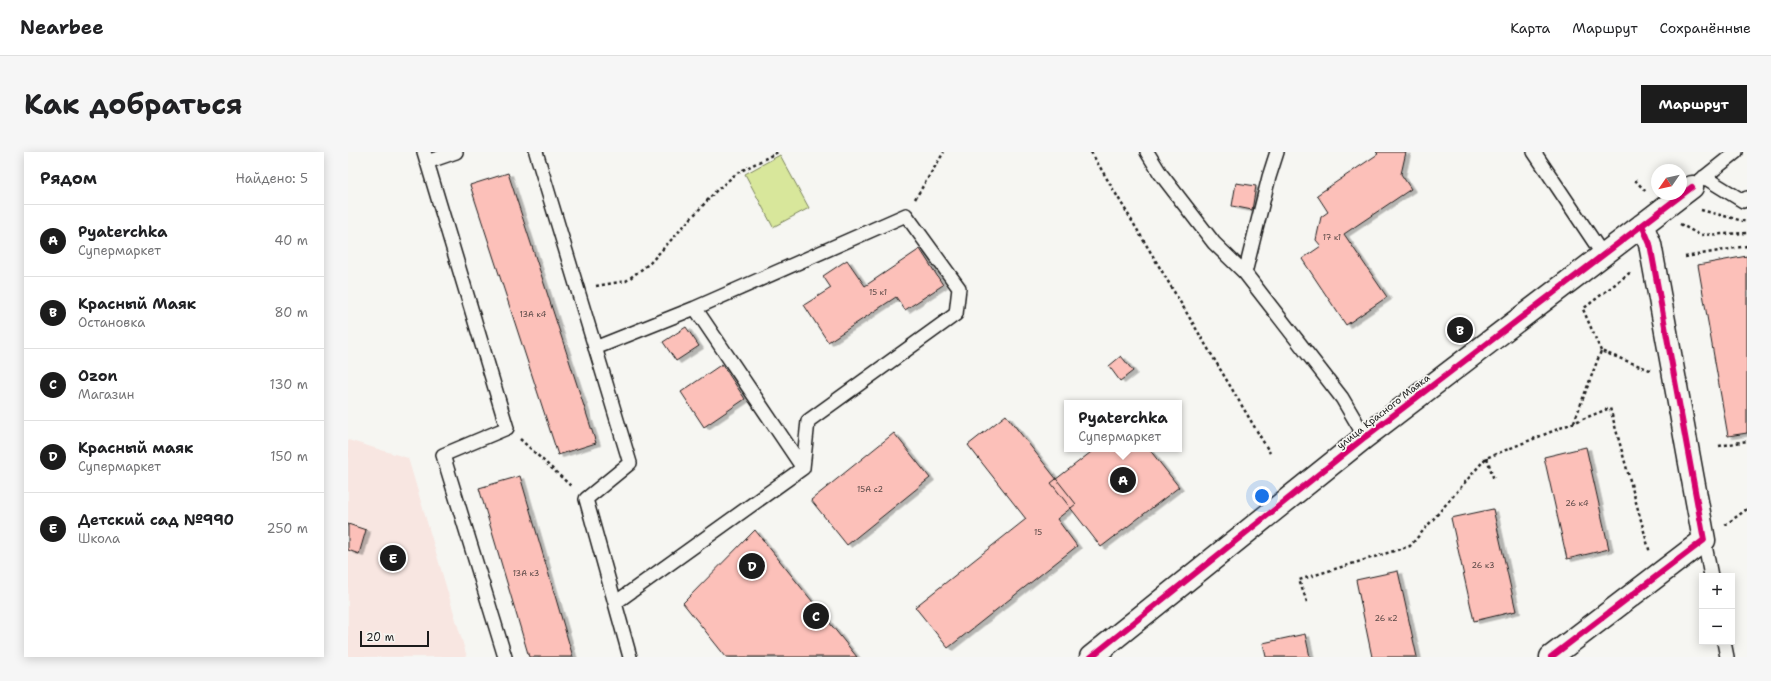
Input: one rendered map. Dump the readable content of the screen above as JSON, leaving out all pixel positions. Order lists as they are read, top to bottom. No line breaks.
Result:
{"streets":{"street":["улица Красного Маяка"]},"house_numbers":["17 к1","15 к1","13А к4","15А с2","26 к4","15","26 к3","13А к3","26 к2"],"scale_bar":"20 m","north":"bottom left","page":{"header":"Nearbee","nav":["Карта","Маршрут","Сохранённые"],"title":"Как добраться","buttons":"Маршрут","heading":["Рядом","Найдено: 5"],"list":[{"mark":"A","name":"Pyaterchka","note":"Супермаркет","value":"40 m"},{"mark":"B","name":"Красный Маяк","note":"Остановка","value":"80 m"},{"mark":"C","name":"Ozon","note":"Магазин","value":"130 m"},{"mark":"D","name":"Красный маяк","note":"Супермаркет","value":"150 m"},{"mark":"E","name":"Детский сад №990","note":"Школа","value":"250 m"}],"pins":["B","A","E","D","C"],"popup":["Pyaterchka","Супермаркет"],"map_buttons":["+","−"],"scale":"20 m"}}
